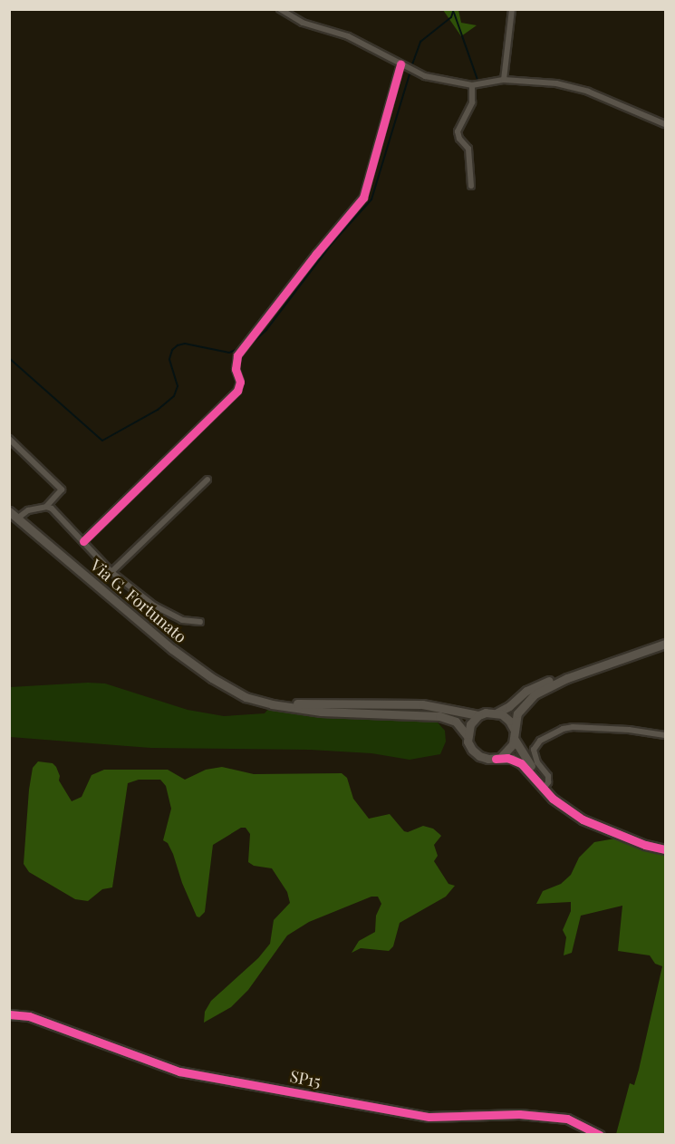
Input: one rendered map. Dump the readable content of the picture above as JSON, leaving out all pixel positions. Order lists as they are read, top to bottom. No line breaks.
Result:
{"streets":{"main road":["Via G. Fortunato","SP15"]}}
